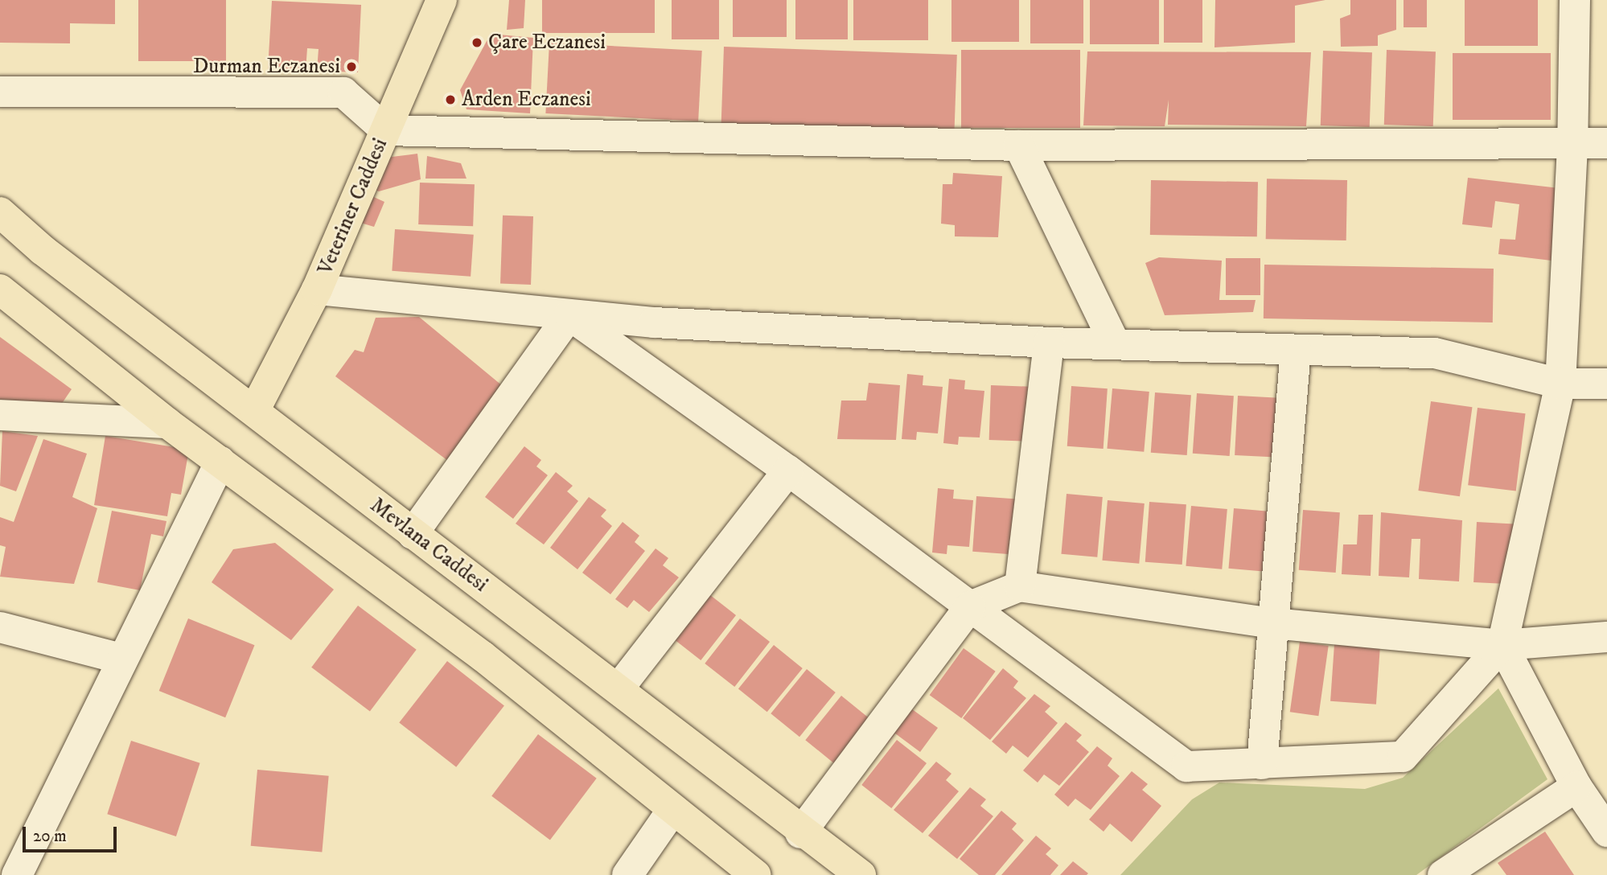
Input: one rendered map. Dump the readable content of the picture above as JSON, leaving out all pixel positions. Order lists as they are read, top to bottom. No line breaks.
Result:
{"streets":{"main road":["Veteriner Caddesi","Mevlana Caddesi"]},"crossings":[["Veteriner Caddesi","Mevlana Caddesi"]],"places":["Çare Eczanesi","Durman Eczanesi","Arden Eczanesi"],"scale_bar":"20 m"}
